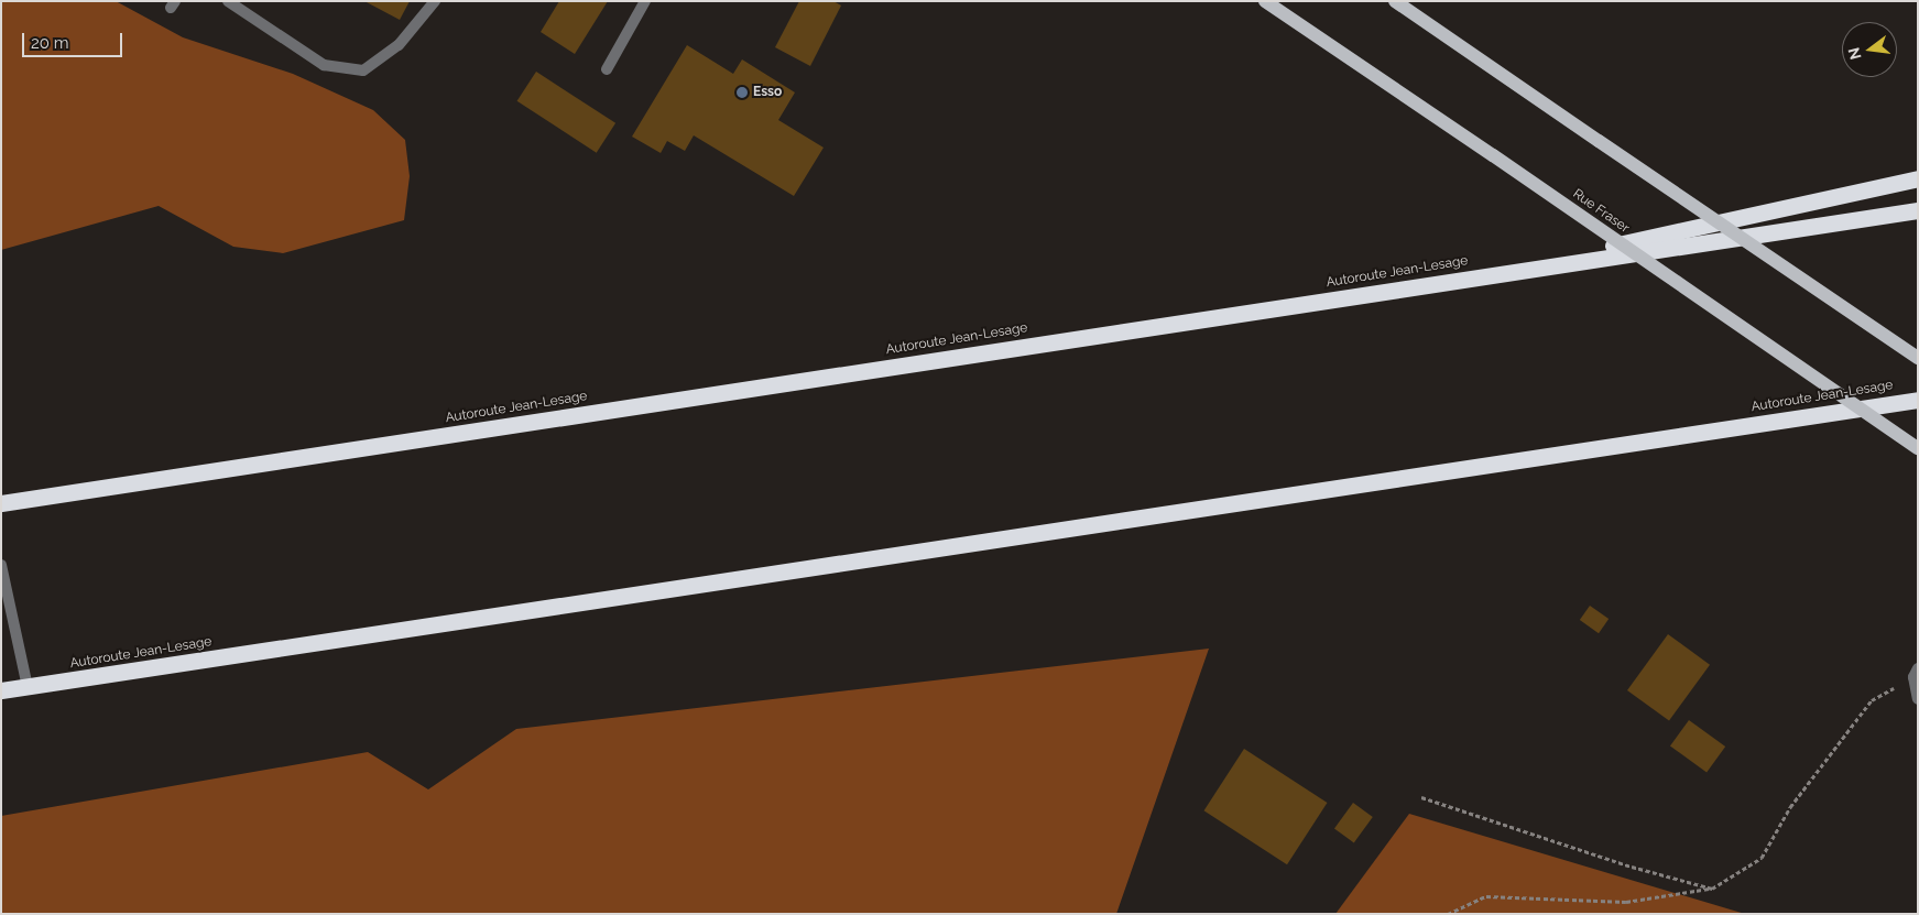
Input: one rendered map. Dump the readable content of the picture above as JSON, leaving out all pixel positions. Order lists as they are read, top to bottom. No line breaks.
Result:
{"streets":{"highway":["Autoroute Jean-Lesage"],"main road":["Rue Fraser"]},"places":["Esso"],"scale_bar":"20 m","north":"left"}
